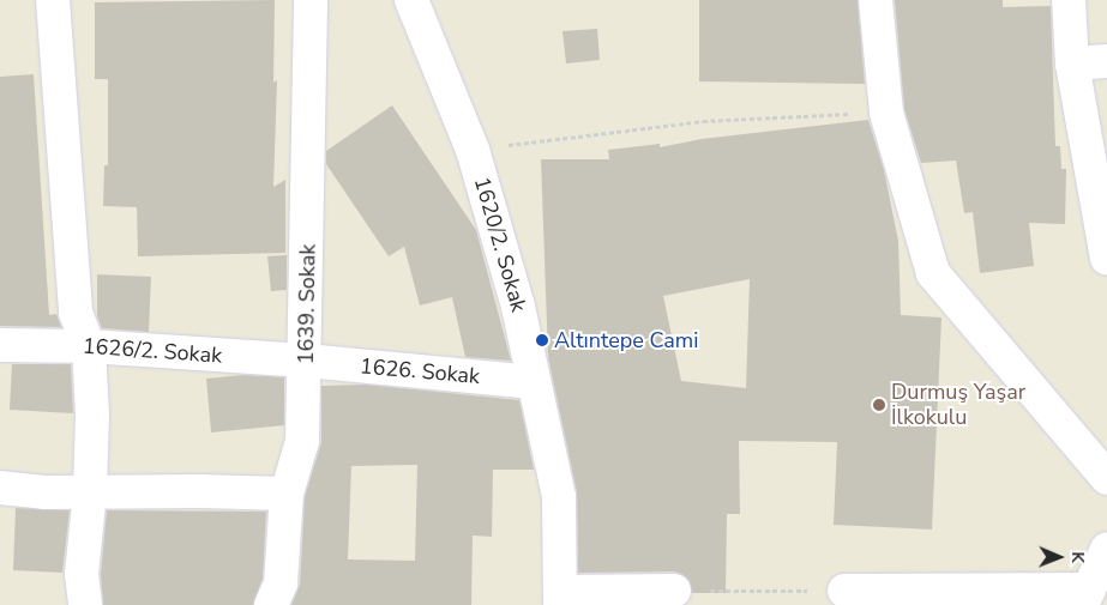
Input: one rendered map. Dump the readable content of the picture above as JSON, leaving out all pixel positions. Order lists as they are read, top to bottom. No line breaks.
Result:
{"streets":{"street":["1620/2. Sokak","1639. Sokak","1626/2. Sokak","1626. Sokak"]},"crossings":[["1620/2. Sokak","1626. Sokak"],["1639. Sokak","1626/2. Sokak"],["1639. Sokak","1626. Sokak"],["1626/2. Sokak","1626. Sokak"]],"places":["Altıntepe Cami","Durmuş Yaşar İlkokulu"],"north":"right"}
